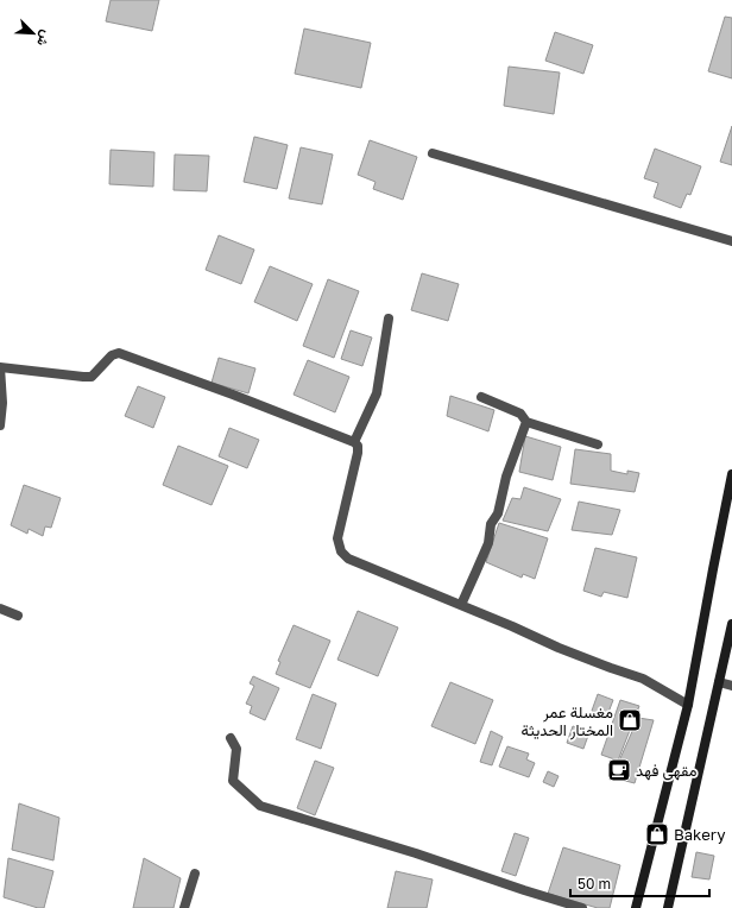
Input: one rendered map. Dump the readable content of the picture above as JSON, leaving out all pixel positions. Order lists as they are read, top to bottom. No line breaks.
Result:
{"places":{"shop":["مغسلة عمر المختار الحديثة","Bakery"],"cafe":["مقهى فهد"]},"scale_bar":"50 m","north":"bottom right"}
